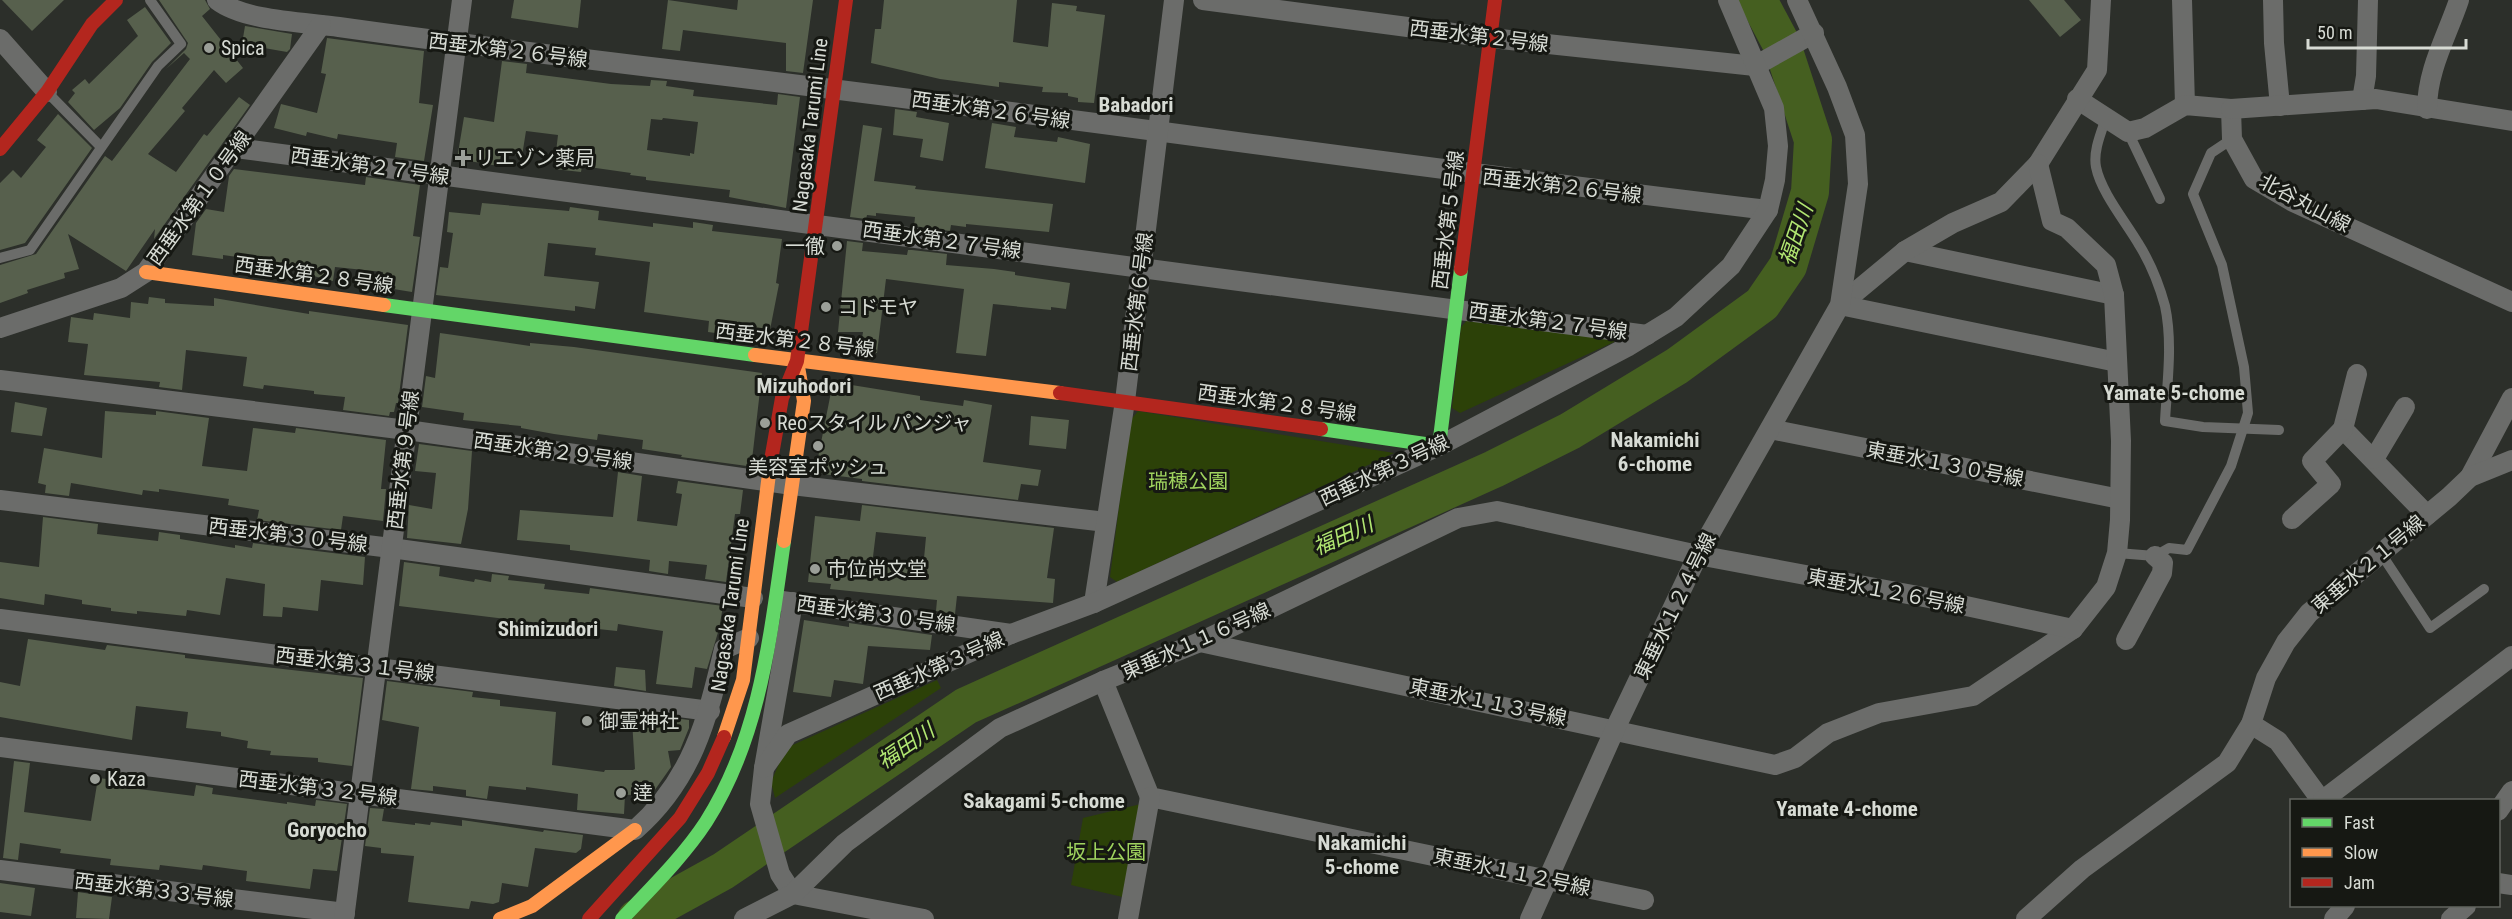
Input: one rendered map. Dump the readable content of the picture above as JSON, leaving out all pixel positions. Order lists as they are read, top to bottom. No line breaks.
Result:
{"streets":{"street":["西垂水第２号線","西垂水第２６号線","Nagasaka Tarumi Line","西垂水第２７号線","西垂水第１０号線","北谷丸山線","西垂水第５号線","西垂水第２８号線","西垂水第６号線","西垂水第２９号線","西垂水第９号線","東垂水１３０号線","西垂水第３号線","西垂水第３０号線","東垂水２１号線","東垂水１２６号線","東垂水１２４号線","東垂水１１６号線","西垂水第３１号線","東垂水１１３号線","西垂水第３２号線","東垂水１１２号線","西垂水第３３号線"]},"crossings":[["西垂水第２号線","西垂水第５号線"],["西垂水第２号線","西垂水第３号線"],["西垂水第２６号線","Nagasaka Tarumi Line"],["西垂水第２６号線","西垂水第１０号線"],["西垂水第２６号線","西垂水第５号線"],["西垂水第２６号線","西垂水第６号線"],["西垂水第２６号線","西垂水第９号線"],["西垂水第２６号線","西垂水第３号線"],["Nagasaka Tarumi Line","西垂水第２７号線"],["Nagasaka Tarumi Line","西垂水第２８号線"],["Nagasaka Tarumi Line","西垂水第２９号線"],["Nagasaka Tarumi Line","西垂水第３０号線"],["西垂水第２７号線","西垂水第１０号線"],["西垂水第２７号線","西垂水第５号線"],["西垂水第２７号線","西垂水第６号線"],["西垂水第２７号線","西垂水第９号線"],["西垂水第２７号線","西垂水第３号線"],["西垂水第１０号線","西垂水第２８号線"],["西垂水第５号線","西垂水第２８号線"],["西垂水第５号線","西垂水第３号線"],["西垂水第２８号線","西垂水第６号線"],["西垂水第２８号線","西垂水第９号線"],["西垂水第２８号線","西垂水第３号線"],["西垂水第６号線","西垂水第２９号線"],["西垂水第６号線","西垂水第３号線"],["西垂水第２９号線","西垂水第９号線"],["西垂水第９号線","西垂水第３０号線"],["西垂水第９号線","西垂水第３１号線"],["西垂水第９号線","西垂水第３２号線"],["西垂水第９号線","西垂水第３３号線"],["東垂水１３０号線","東垂水１２４号線"],["西垂水第３号線","西垂水第３０号線"],["東垂水１２６号線","東垂水１２４号線"],["東垂水１２６号線","東垂水１１６号線"],["東垂水１２６号線","東垂水１１３号線"],["東垂水１２４号線","東垂水１１６号線"],["東垂水１２４号線","東垂水１１３号線"],["東垂水１２４号線","東垂水１１２号線"],["東垂水１１６号線","東垂水１１３号線"]],"districts":["Babadori","Mizuhodori","Yamate 5-chome","Nakamichi 6-chome","Shimizudori","Sakagami 5-chome","Yamate 4-chome","Goryocho","Nakamichi 5-chome"],"water":["福田川"],"parks":["瑞穂公園","坂上公園"],"places":{"other":["Spica","一徹","コドモヤ","Reoスタイル パンジャ","美容室ポッシュ","市位尚文堂","御霊神社","Kaza","逹"],"health":["リエゾン薬局"]},"legend":["Fast","Slow","Jam"],"scale_bar":"50 m"}
